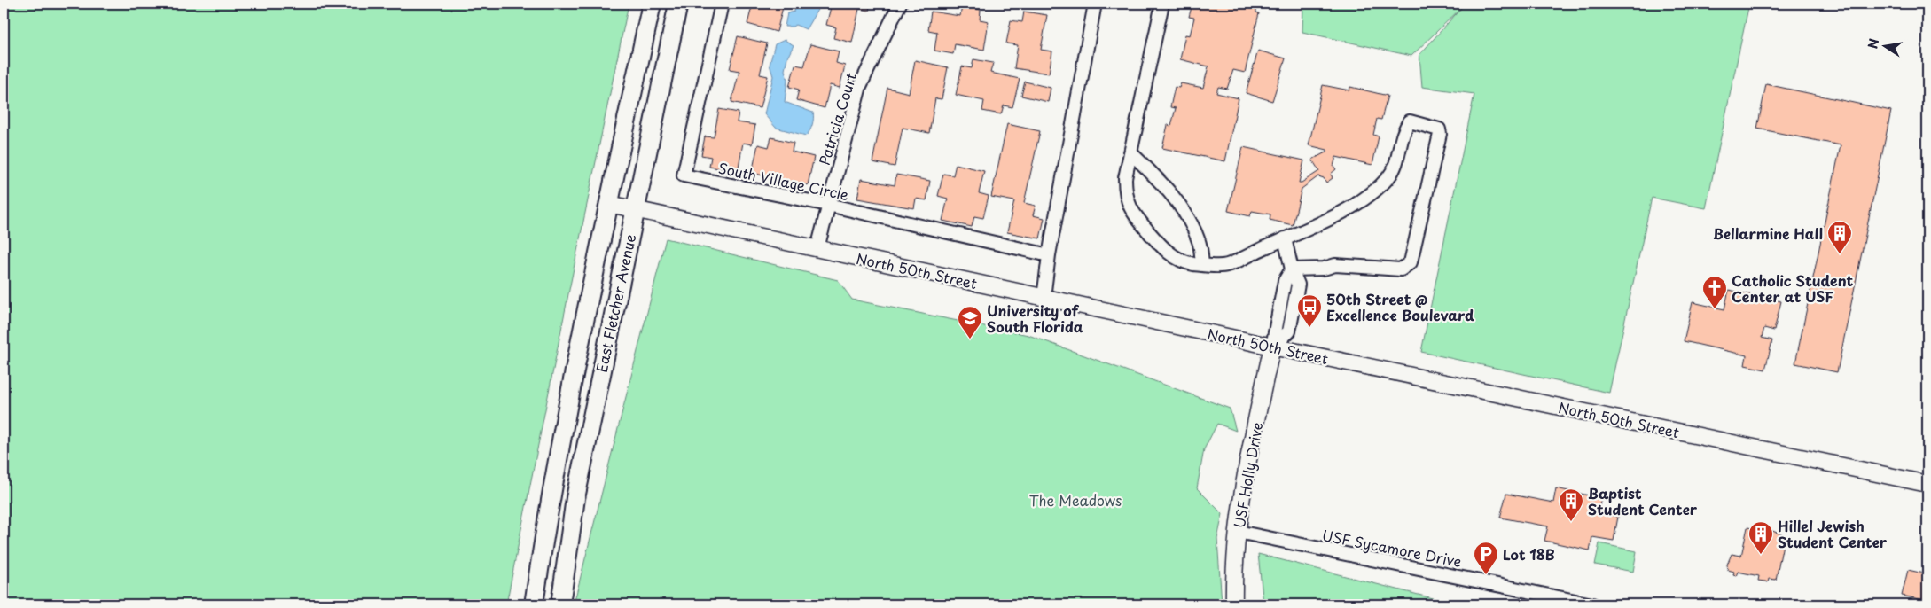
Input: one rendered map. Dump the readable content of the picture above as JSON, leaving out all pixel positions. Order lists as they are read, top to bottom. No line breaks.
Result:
{"streets":{"main road":["East Fletcher Avenue"],"street":["Patricia Court","South Village Circle","North 50th Street","USF Holly Drive","USF Sycamore Drive"]},"crossings":[["Patricia Court","South Village Circle"],["Patricia Court","North 50th Street"],["North 50th Street","East Fletcher Avenue"],["North 50th Street","USF Holly Drive"],["USF Holly Drive","USF Sycamore Drive"]],"parks":["The Meadows"],"places":{"building":["Bellarmine Hall","Baptist Student Center","Hillel Jewish Student Center"],"church":["Catholic Student Center at USF"],"bus stop":["50th Street @ Excellence Boulevard"],"school or university":["University of South Florida"],"parking":["Lot 18B"]},"north":"left"}
